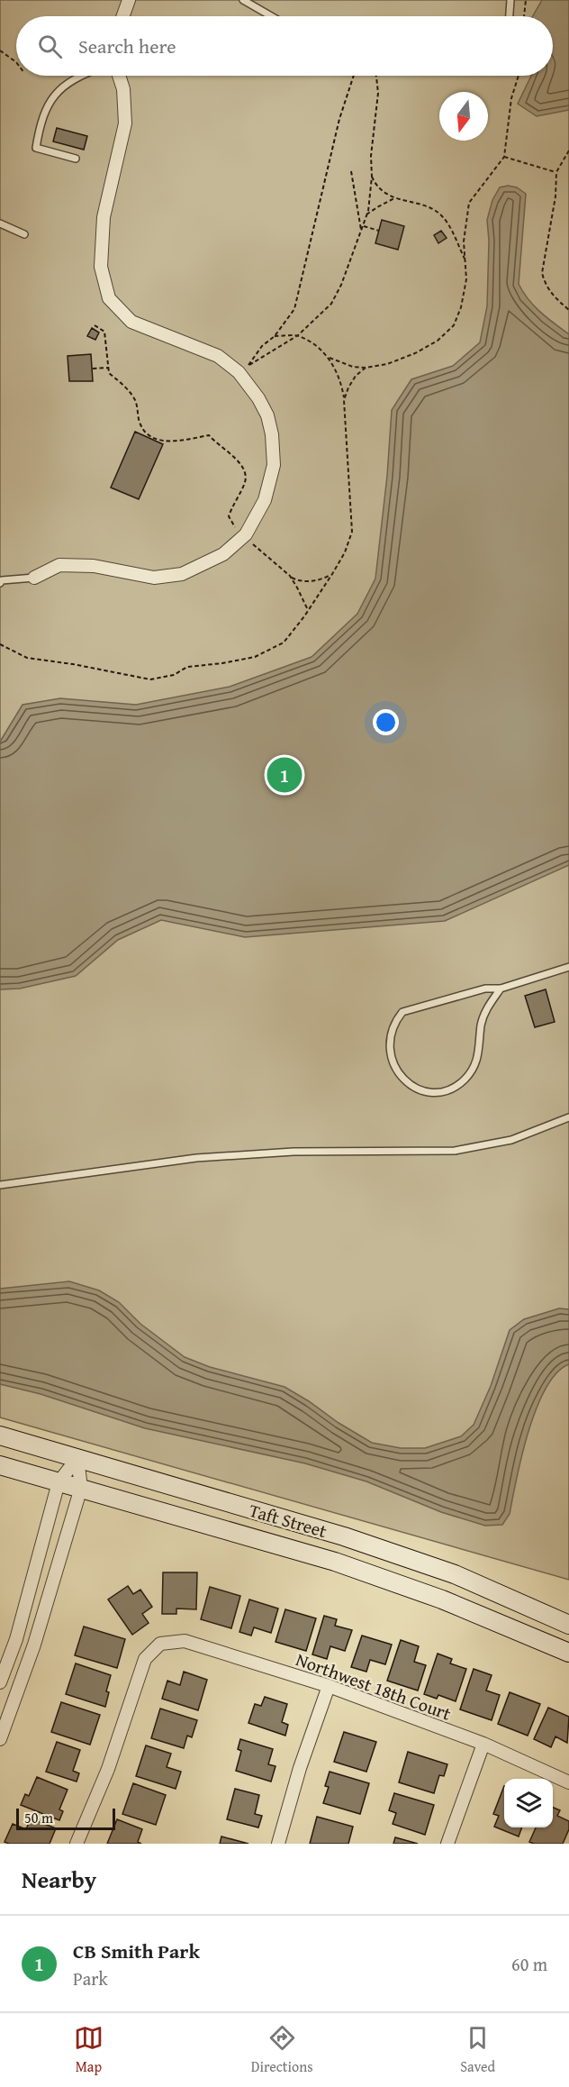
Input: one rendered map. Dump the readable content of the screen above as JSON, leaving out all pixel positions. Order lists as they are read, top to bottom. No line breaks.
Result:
{"streets":{"street":["Taft Street","Northwest 18th Court"]},"scale_bar":"50 m","north":"bottom","page":{"search":"Search here","pins":"1","scale":"50 m","heading":"Nearby","list":[{"mark":"1","name":"CB Smith Park","note":"Park","value":"60 m"}],"nav":["Map","Directions","Saved"]}}
